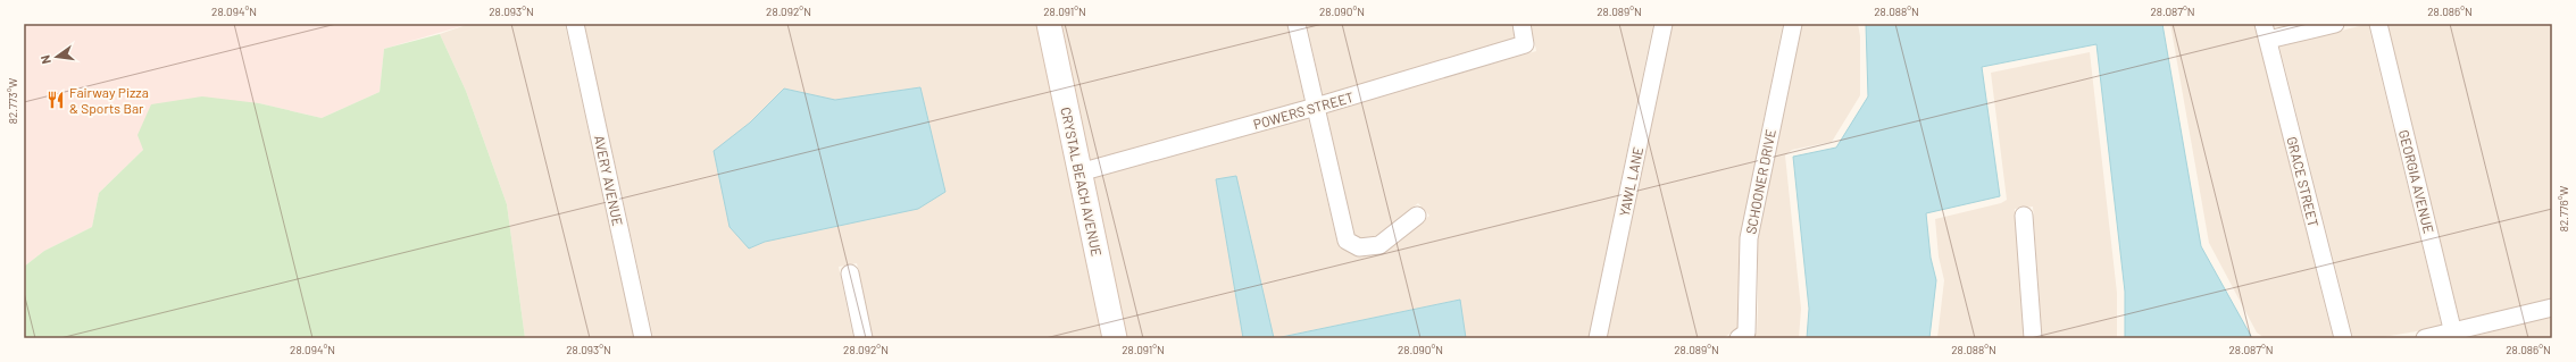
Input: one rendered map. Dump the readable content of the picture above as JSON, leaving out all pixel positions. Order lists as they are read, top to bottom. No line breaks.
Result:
{"streets":{"street":["POWERS STREET","AVERY AVENUE","CRYSTAL BEACH AVENUE","YAWL LANE","SCHOONER DRIVE","GRACE STREET","GEORGIA AVENUE"]},"crossings":[["POWERS STREET","CRYSTAL BEACH AVENUE"]],"places":{"restaurant":["Fairway Pizza & Sports Bar"]},"north":"left","coordinates":["28.094°N","28.093°N","28.092°N","28.091°N","28.090°N","28.089°N","28.088°N","28.087°N","28.086°N","82.773°W","82.776°W"]}
